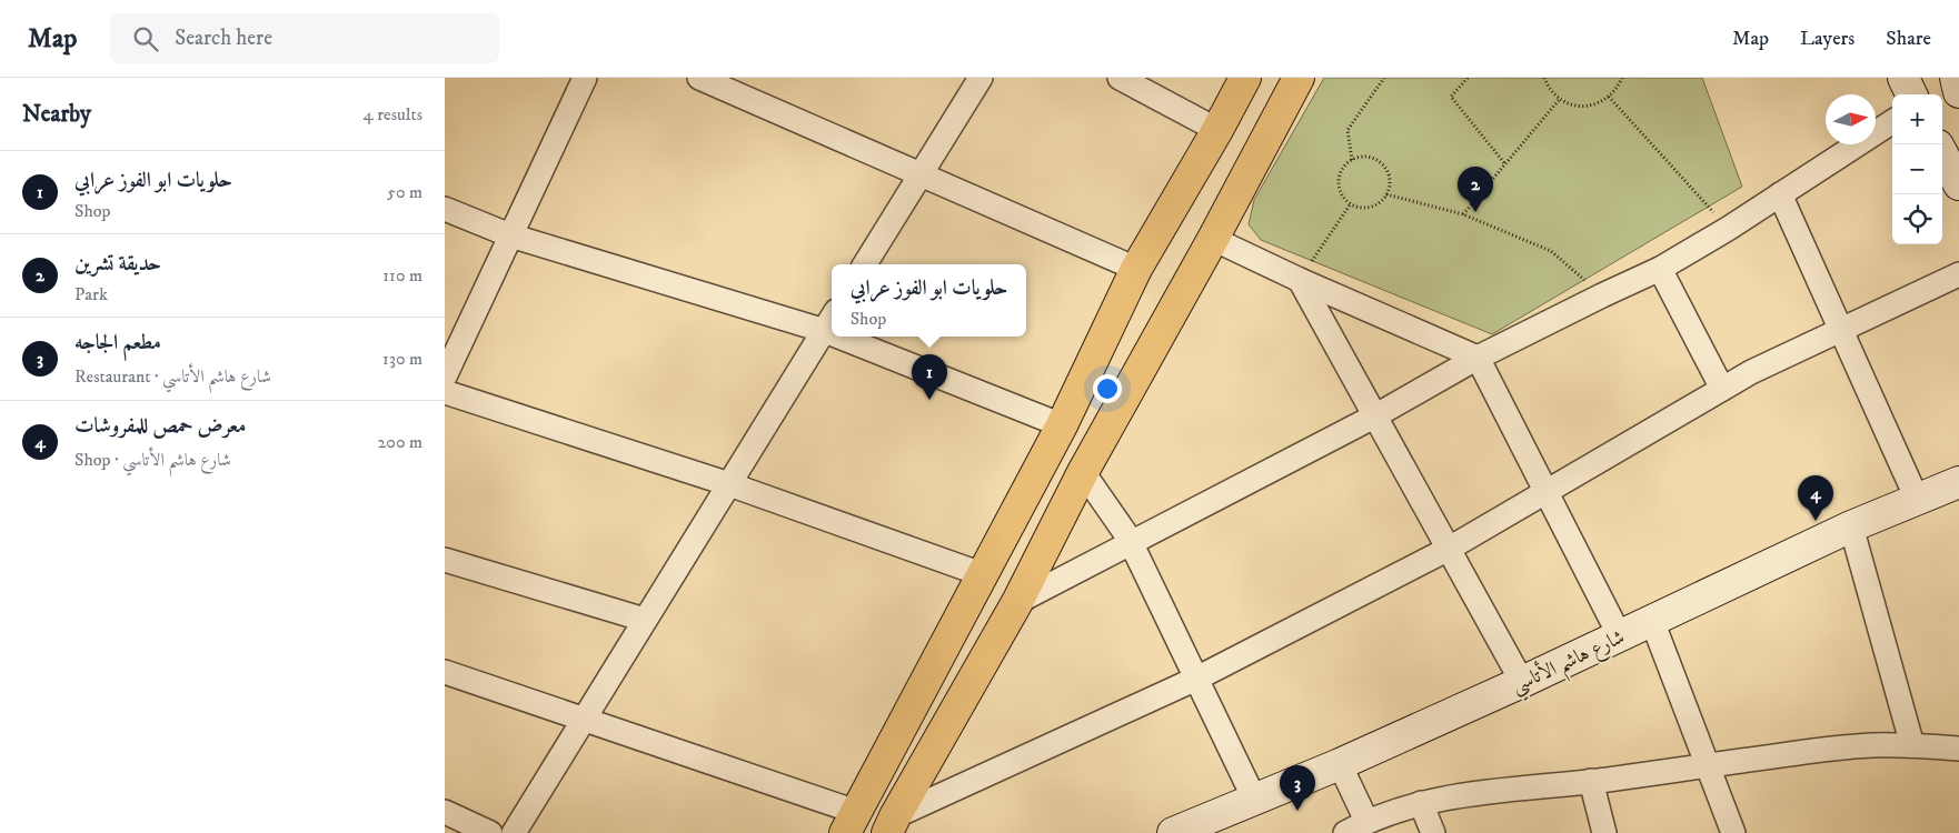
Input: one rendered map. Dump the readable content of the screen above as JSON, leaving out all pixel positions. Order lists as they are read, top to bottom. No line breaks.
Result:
{"streets":{"main road":["شارع هاشم الأتاسي"]},"north":"right","page":{"header":"Map","search":"Search here","nav":["Map","Layers","Share"],"heading":["Nearby","4 results"],"map_buttons":["+","−"],"list":[{"mark":"1","name":"حلويات ابو الفوز عرابي","note":"Shop","value":"50 m"},{"mark":"2","name":"حديقة تشرين","note":"Park","value":"110 m"},{"mark":"3","name":"مطعم الجاجه","note":"Restaurant · شارع هاشم الأتاسي","value":"130 m"},{"mark":"4","name":"معرض حمص للمفروشات","note":"Shop · شارع هاشم الأتاسي","value":"200 m"}],"pins":["2","1","4","3"],"popup":["حلويات ابو الفوز عرابي","Shop"]}}
